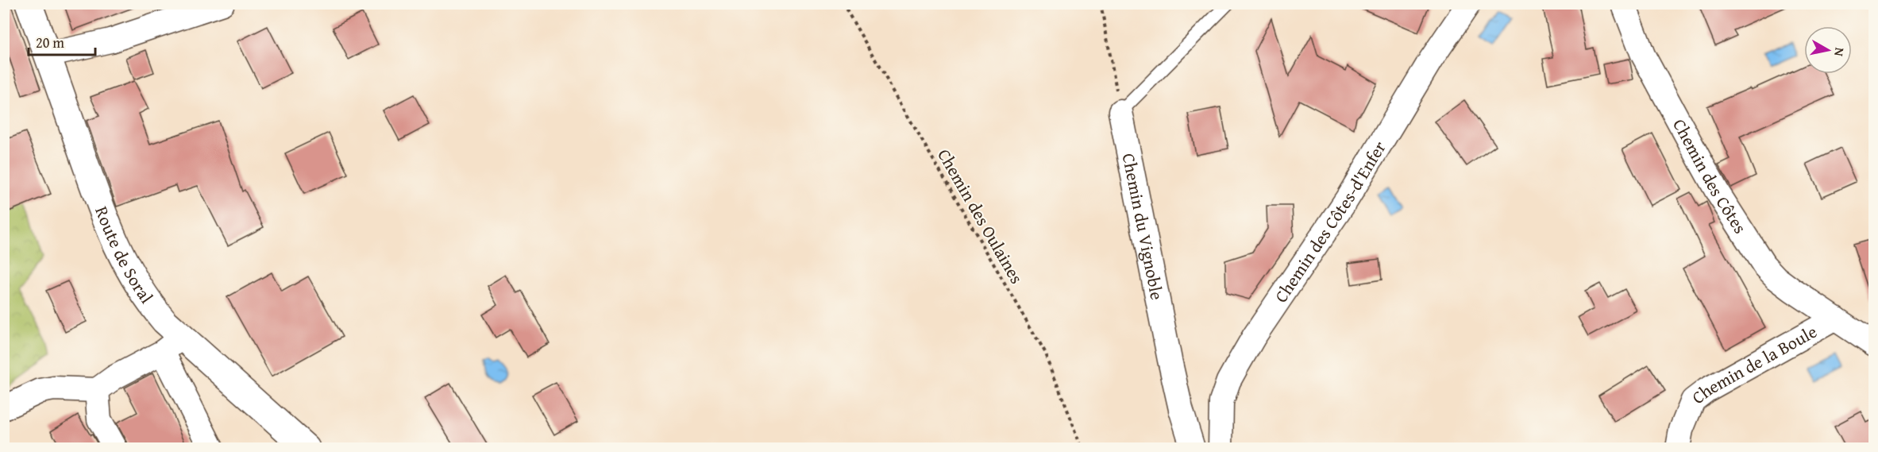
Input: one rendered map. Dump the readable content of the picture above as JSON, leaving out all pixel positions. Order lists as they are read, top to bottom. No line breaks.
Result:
{"streets":{"street":["Chemin des Côtes","Chemin des Côtes-d'Enfer","Chemin du Vignoble","Route de Soral","Chemin de la Boule"],"path":["Chemin des Oulaines"]},"crossings":[["Chemin des Côtes","Chemin de la Boule"]],"scale_bar":"20 m","north":"right"}
